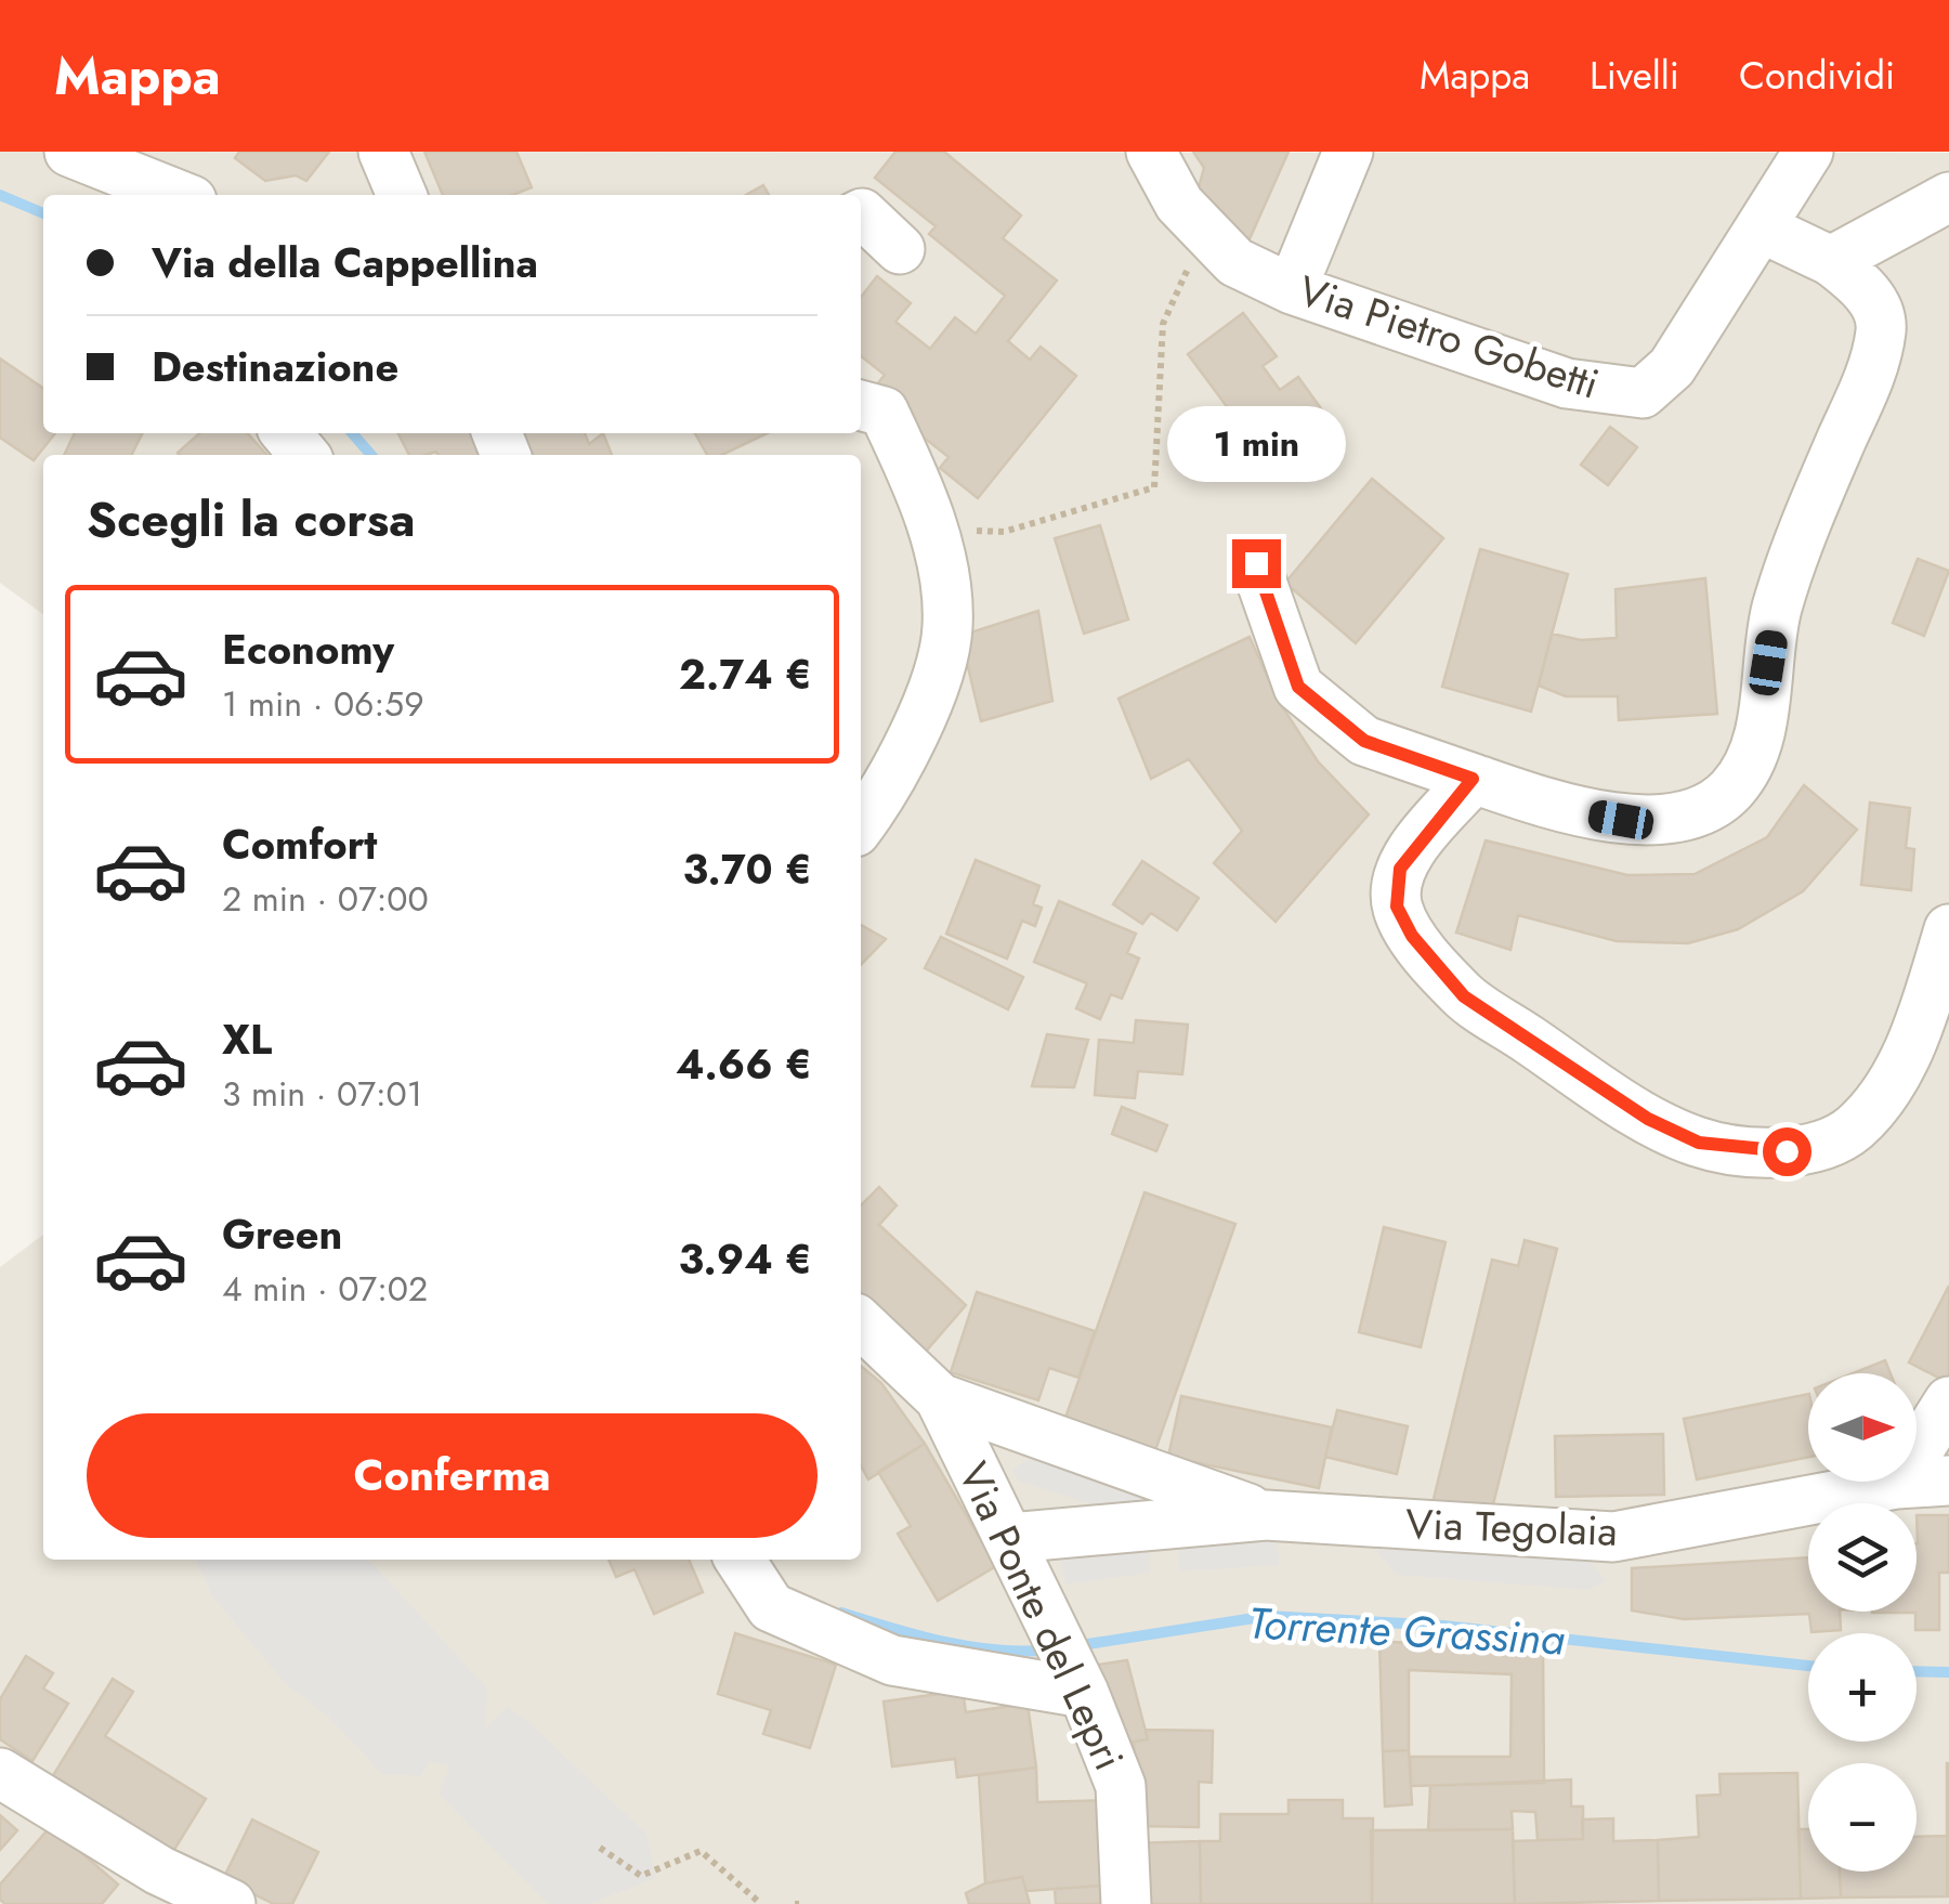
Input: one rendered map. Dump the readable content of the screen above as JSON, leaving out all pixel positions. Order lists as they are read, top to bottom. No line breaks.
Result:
{"streets":{"street":["Via Pietro Gobetti","Via Tegolaia","Via Ponte del Lepri"]},"crossings":[["Via Tegolaia","Via Ponte del Lepri"]],"water":["Torrente Grassina"],"north":"right","page":{"header":"Mappa","nav":["Mappa","Livelli","Condividi"],"banner":["Via della Cappellina","Destinazione"],"bubble":"1 min","heading":"Scegli la corsa","list":[{"name":"Economy","note":"1 min · 06:59","value":"2.74 €"},{"name":"Comfort","note":"2 min · 07:00","value":"3.70 €"},{"name":"XL","note":"3 min · 07:01","value":"4.66 €"},{"name":"Green","note":"4 min · 07:02","value":"3.94 €"}],"map_buttons":["+","−"],"buttons":"Conferma"}}
